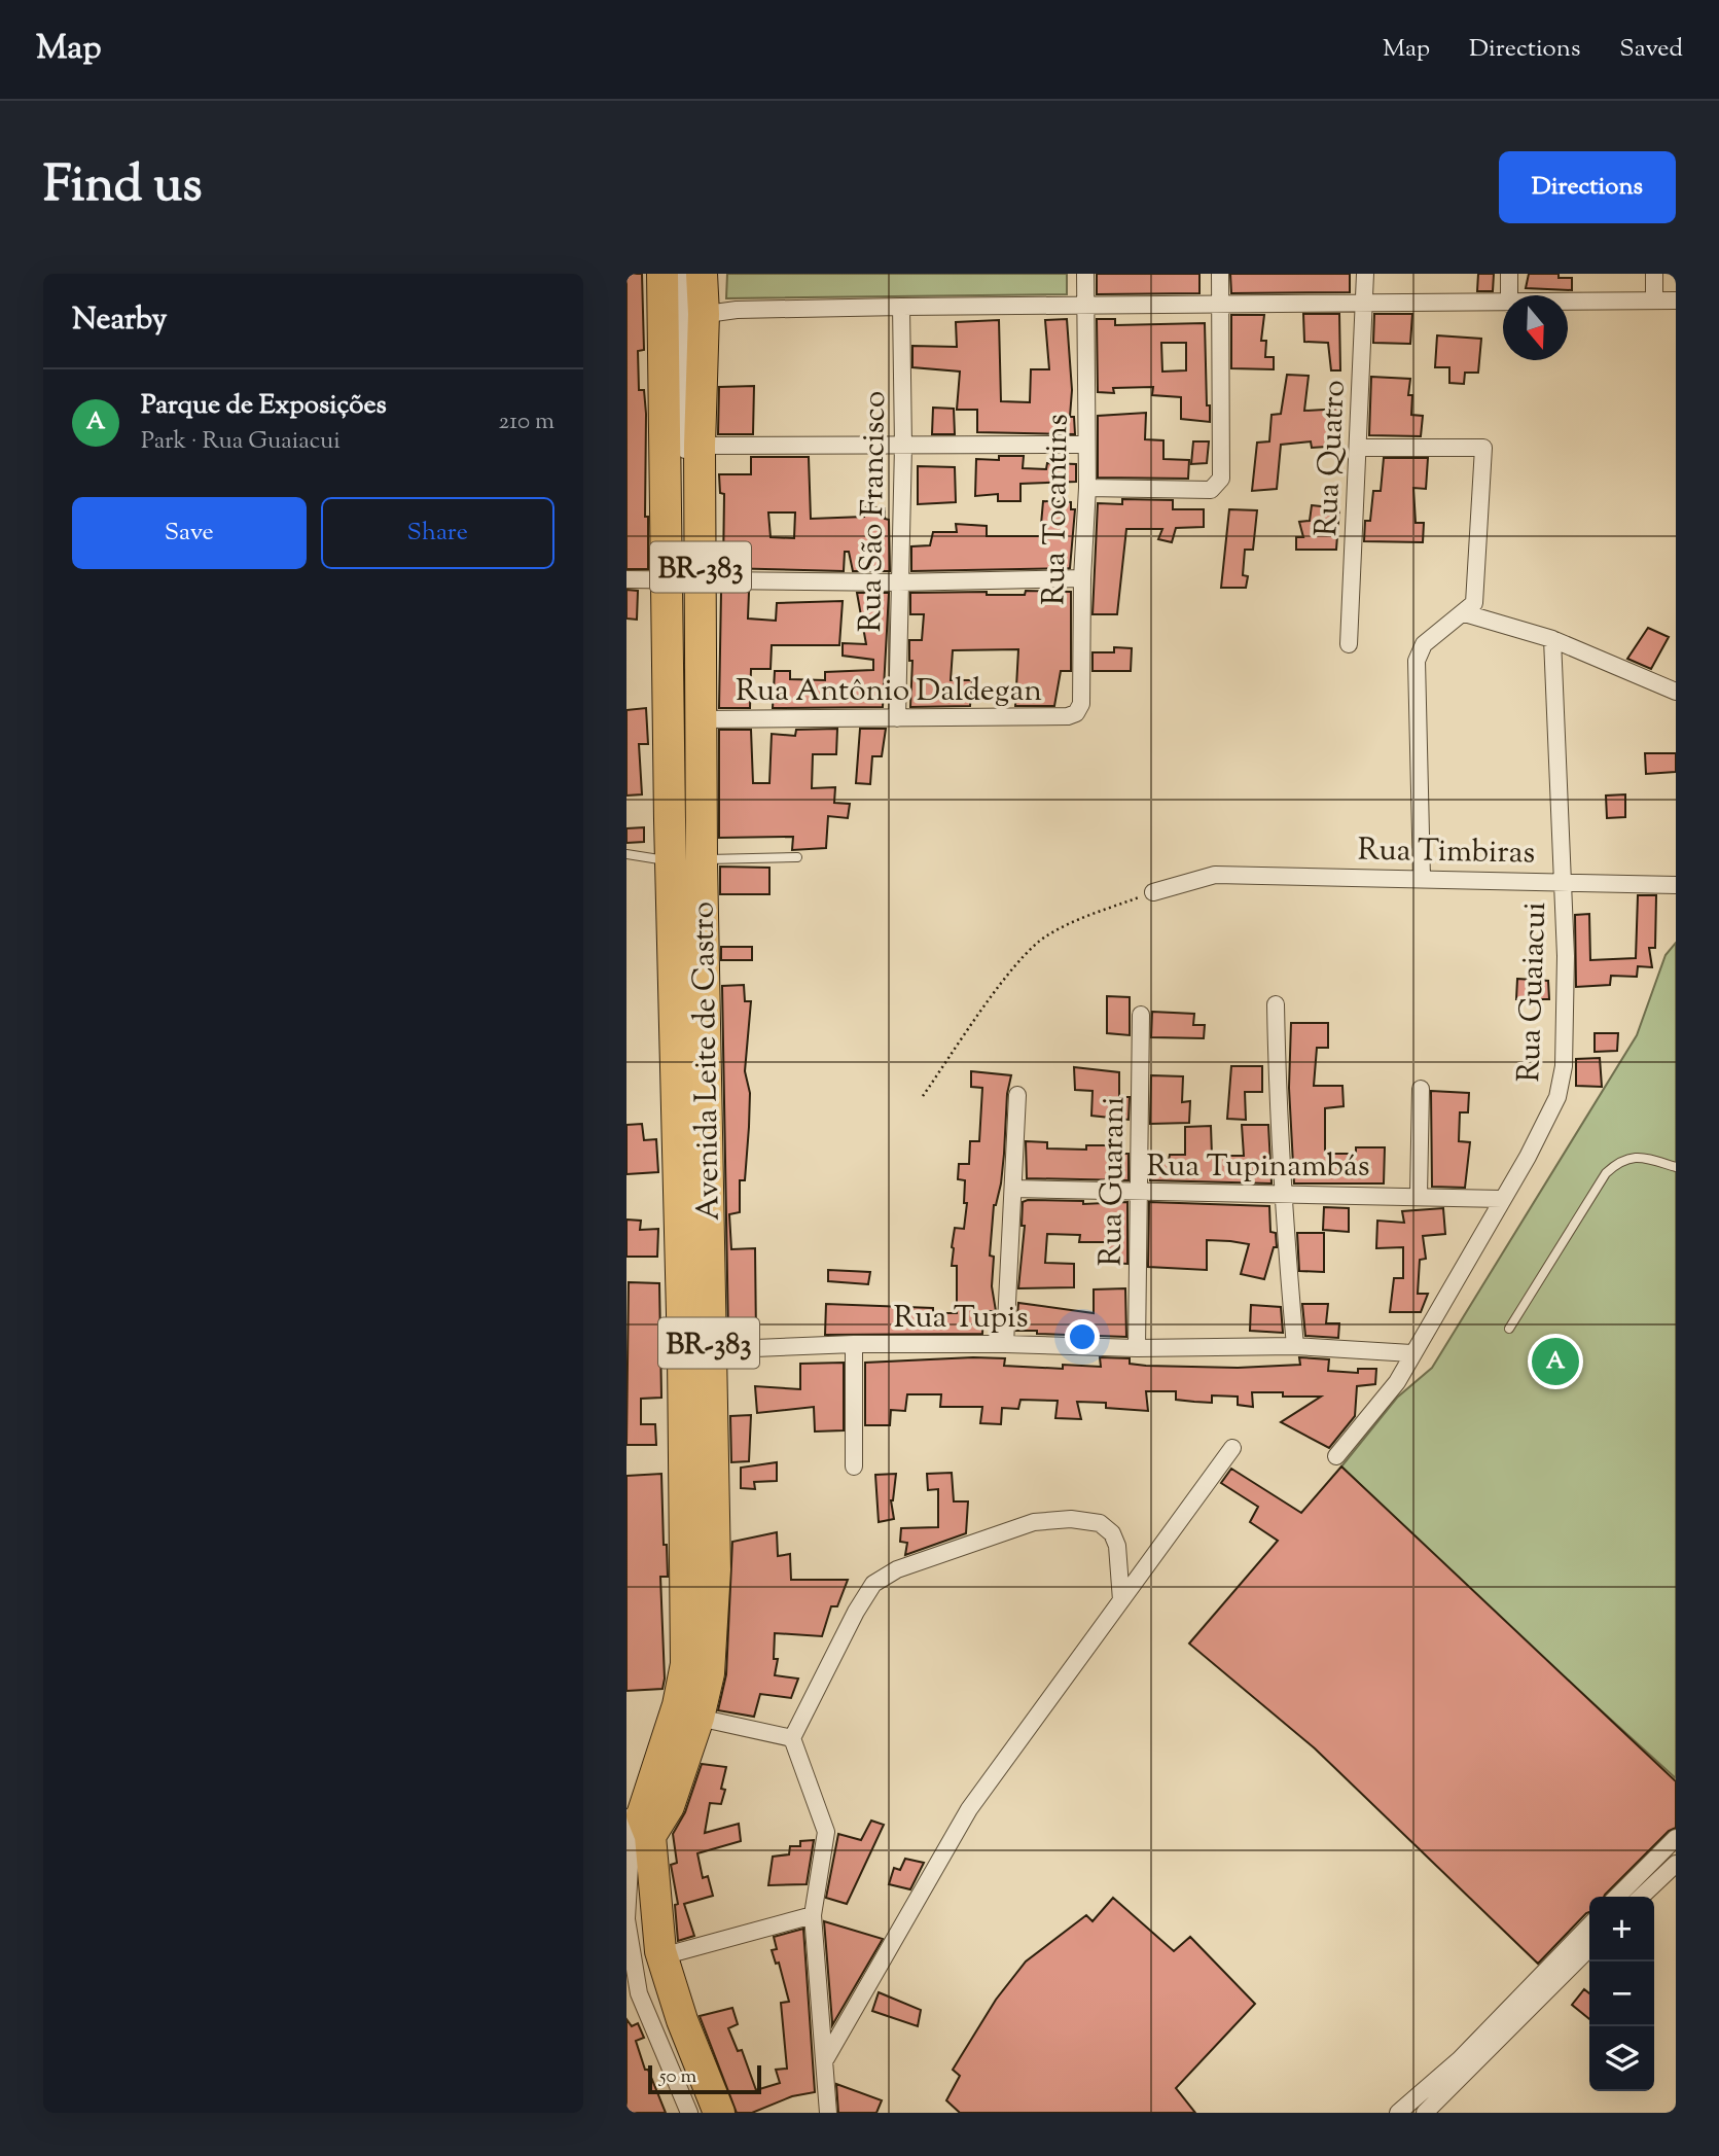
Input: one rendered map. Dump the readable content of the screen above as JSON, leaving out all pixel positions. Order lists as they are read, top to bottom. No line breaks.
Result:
{"streets":{"highway":["BR-383","Avenida Leite de Castro"],"street":["Rua Quatro","Rua Tocantins","Rua São Francisco","Rua Antônio Daldegan","Rua Timbiras","Rua Guaiacui","Rua Tupinambás","Rua Guarani","Rua Tupis"]},"crossings":[["Rua Tocantins","Rua Antônio Daldegan"],["Rua São Francisco","Rua Antônio Daldegan"],["Rua Antônio Daldegan","Avenida Leite de Castro"],["Rua Timbiras","Rua Guaiacui"],["Rua Guaiacui","Rua Tupinambás"],["Rua Guaiacui","Rua Tupis"],["Avenida Leite de Castro","Rua Tupis"],["Rua Tupinambás","Rua Guarani"],["Rua Guarani","Rua Tupis"]],"scale_bar":"50 m","north":"bottom","page":{"header":"Map","nav":["Map","Directions","Saved"],"title":"Find us","buttons":["Directions",["Save","Share"]],"heading":"Nearby","list":[{"mark":"A","name":"Parque de Exposições","note":"Park · Rua Guaiacui","value":"210 m"}],"pins":"A","map_buttons":["+","−"],"scale":"50 m"}}
